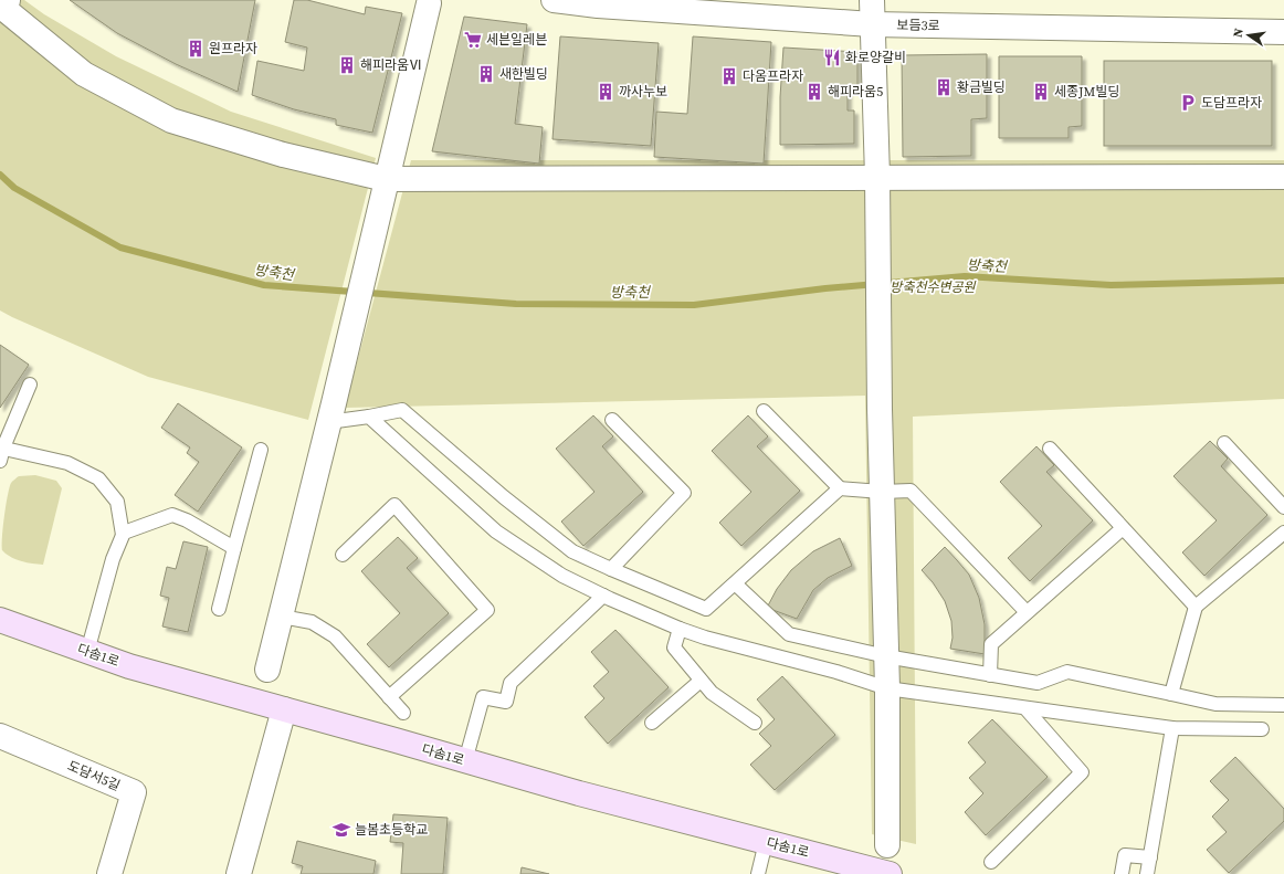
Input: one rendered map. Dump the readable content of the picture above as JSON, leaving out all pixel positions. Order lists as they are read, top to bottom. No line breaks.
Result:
{"streets":{"street":["보듬3로","다솜1로","도담서5길"]},"water":["방축천"],"parks":["방축천수변공원"],"places":{"supermarket":["세븐일레븐"],"building":["원프라자","해피라움Ⅵ","새한빌딩","다옴프라자","황금빌딩","까사누보","해피라움5","세종JM빌딩"],"restaurant":["화로양갈비"],"parking":["도담프라자"],"school or university":["늘봄초등학교"]},"north":"left"}
